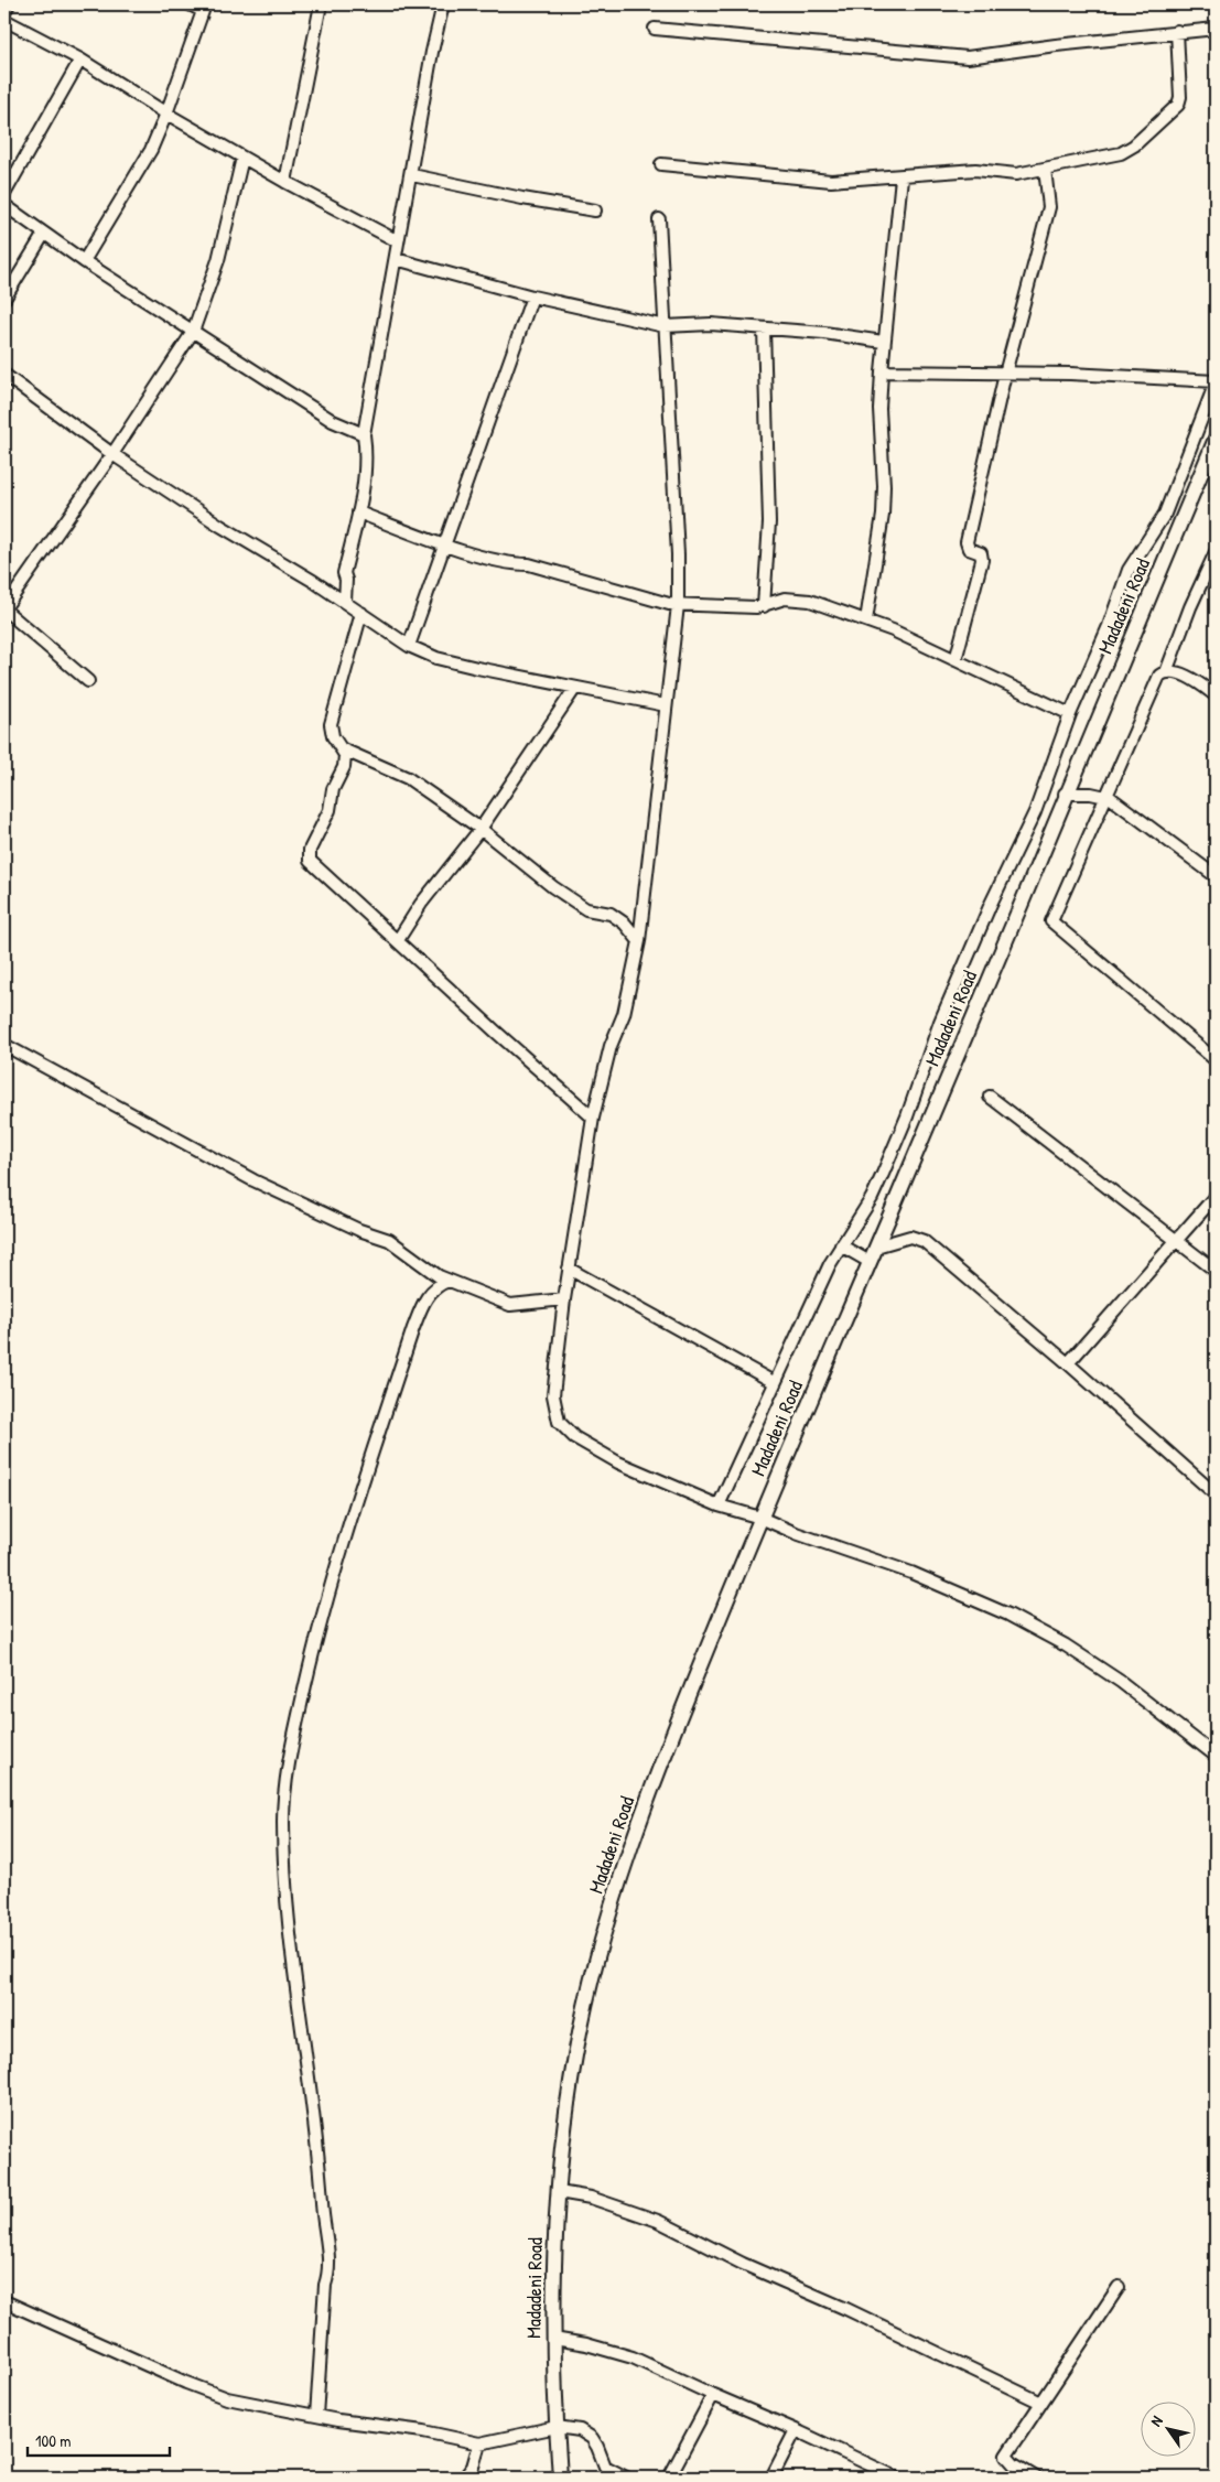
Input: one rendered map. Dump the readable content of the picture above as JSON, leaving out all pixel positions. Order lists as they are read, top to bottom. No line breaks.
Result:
{"streets":{"street":["Madadeni Road"]},"scale_bar":"100 m","north":"top left"}
